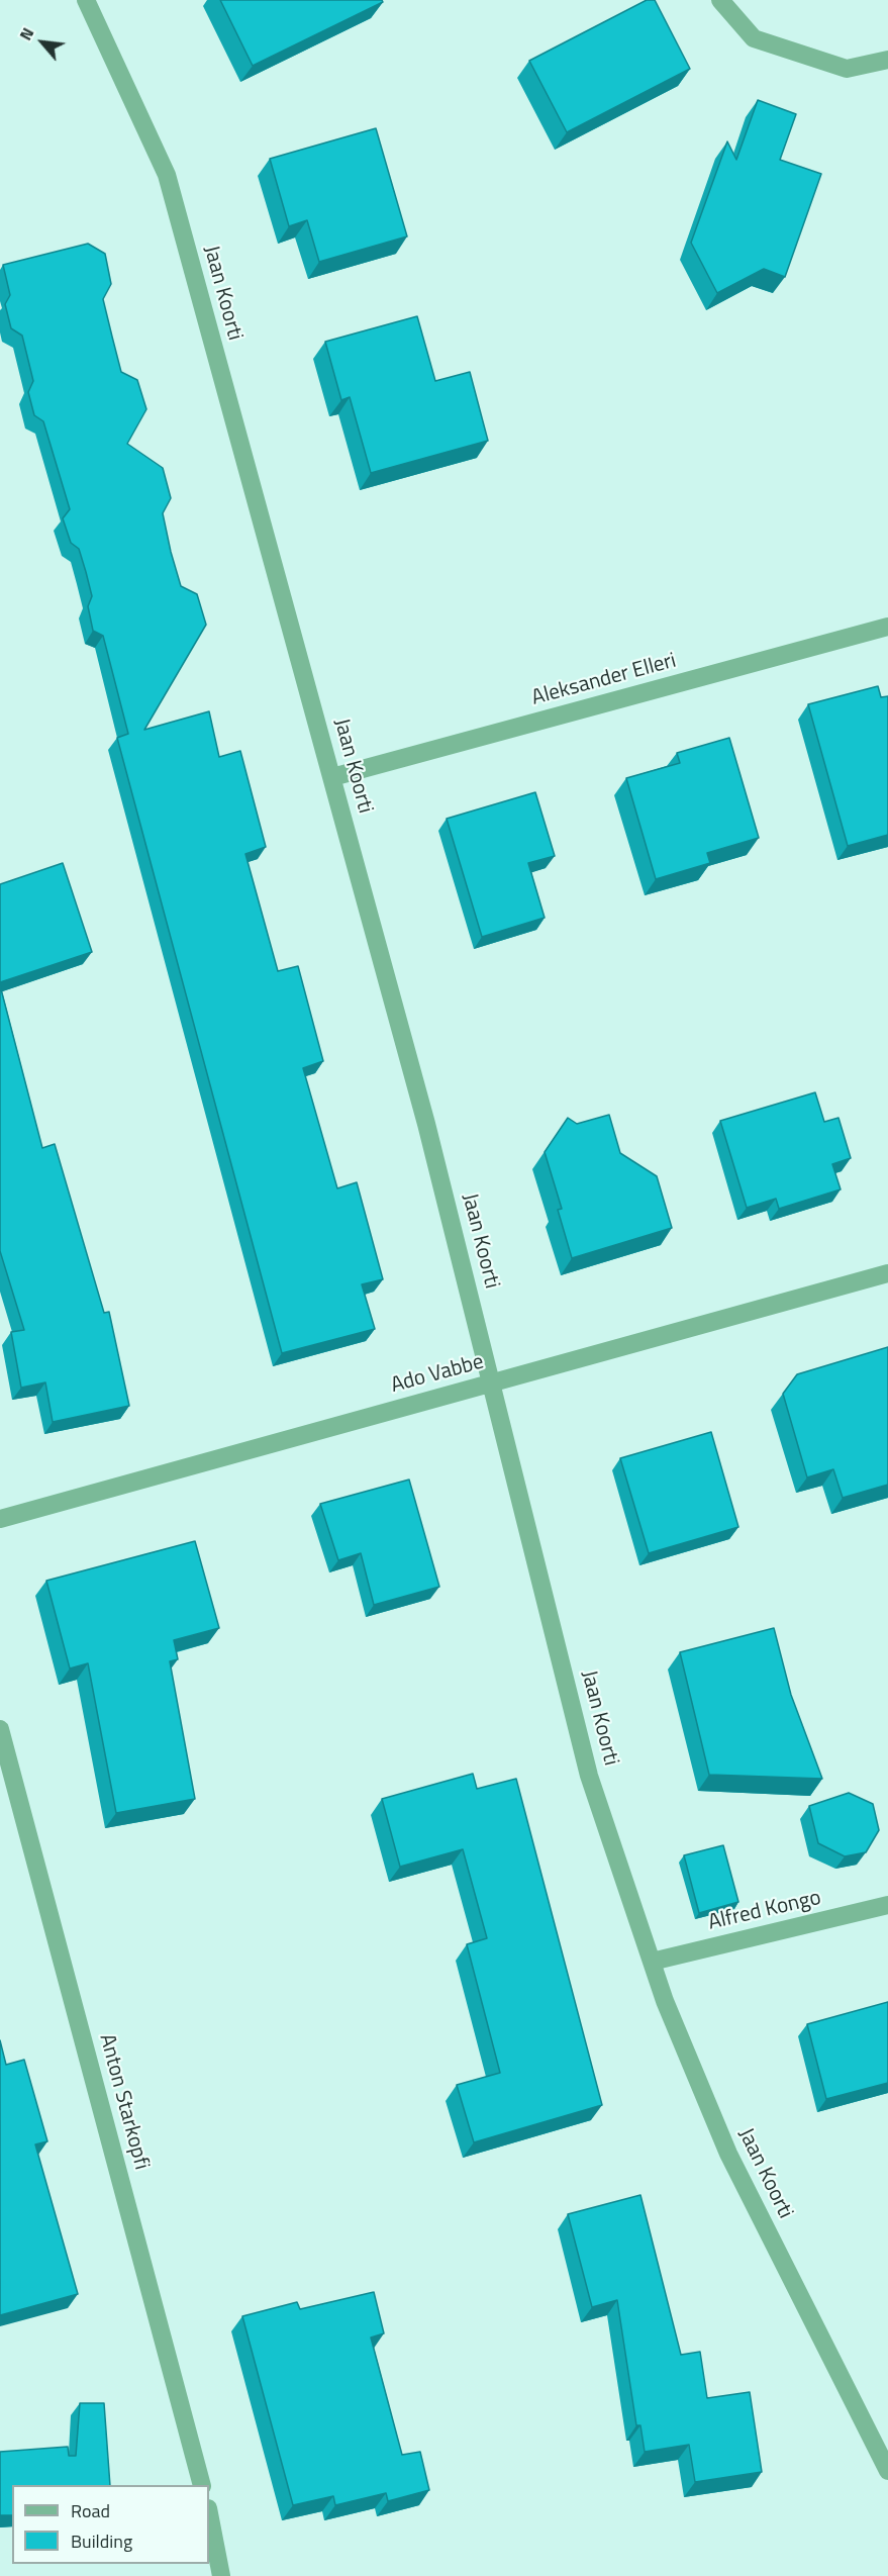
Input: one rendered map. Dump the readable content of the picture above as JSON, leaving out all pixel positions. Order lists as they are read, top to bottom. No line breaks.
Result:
{"streets":{"street":["Jaan Koorti","Aleksander Elleri","Ado Vabbe","Alfred Kongo","Anton Starkopfi"]},"crossings":[["Jaan Koorti","Aleksander Elleri"],["Jaan Koorti","Ado Vabbe"],["Jaan Koorti","Alfred Kongo"]],"legend":["Road","Building"],"north":"top left"}
